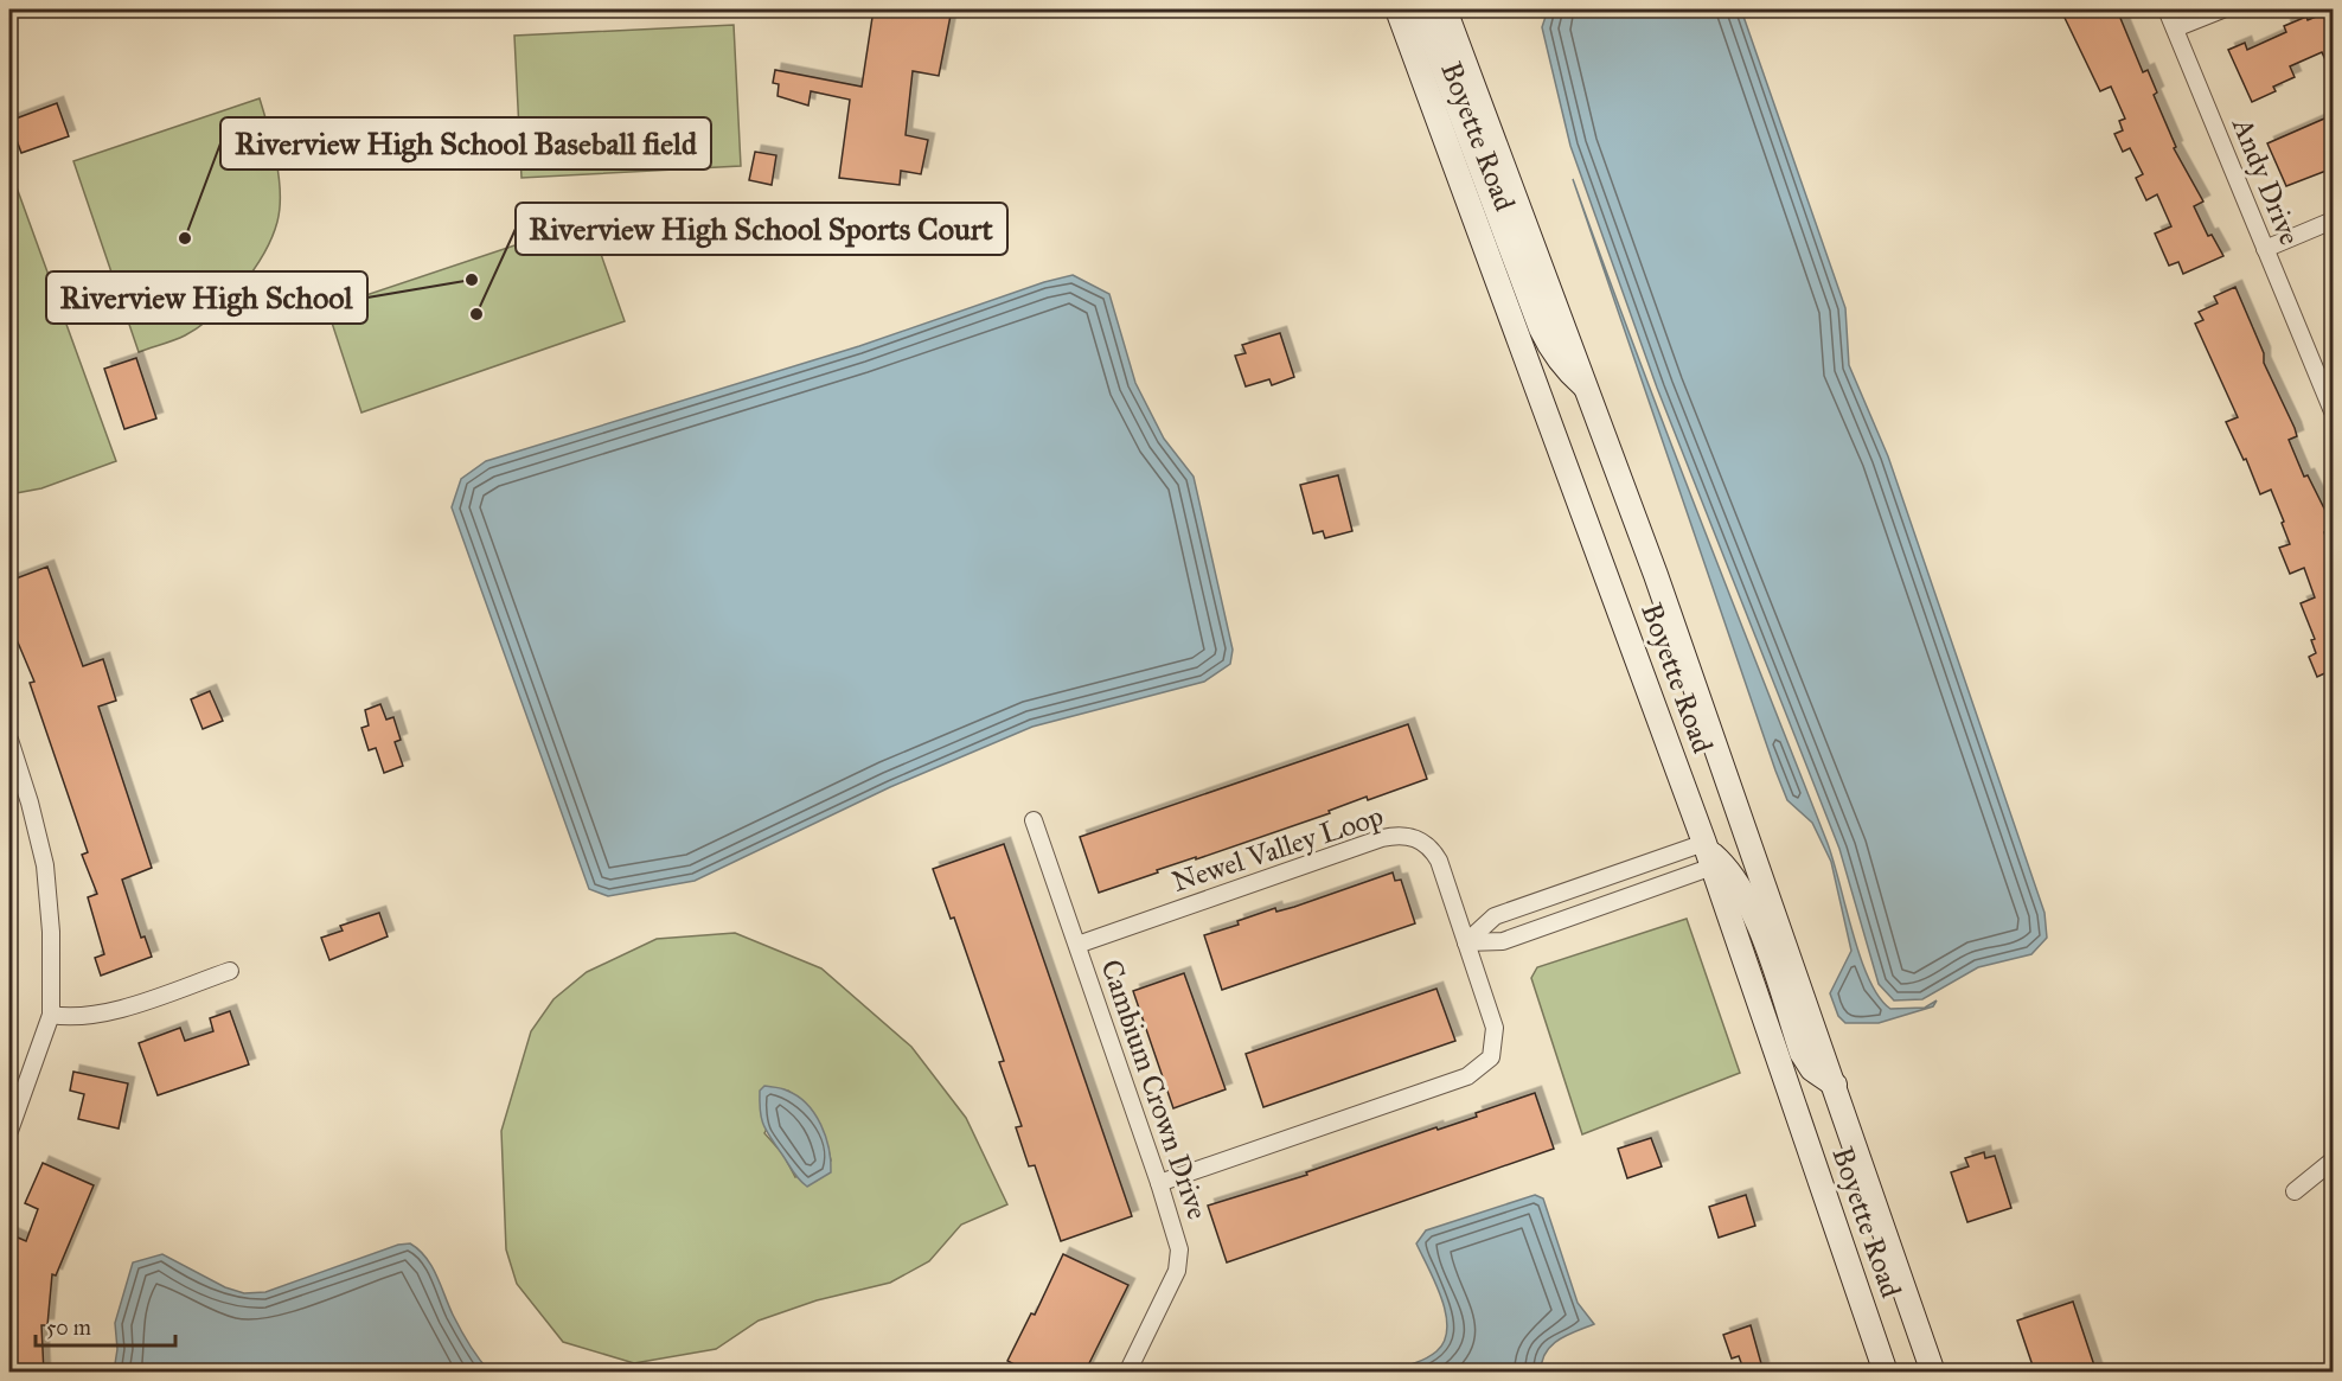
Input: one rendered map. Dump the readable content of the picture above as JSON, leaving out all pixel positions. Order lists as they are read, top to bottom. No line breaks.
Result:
{"streets":{"main road":["Boyette Road"],"street":["Andy Drive","Newel Valley Loop","Cambium Crown Drive"]},"crossings":[["Newel Valley Loop","Cambium Crown Drive"]],"places":["Riverview High School Baseball field","Riverview High School","Riverview High School Sports Court"],"scale_bar":"50 m"}
